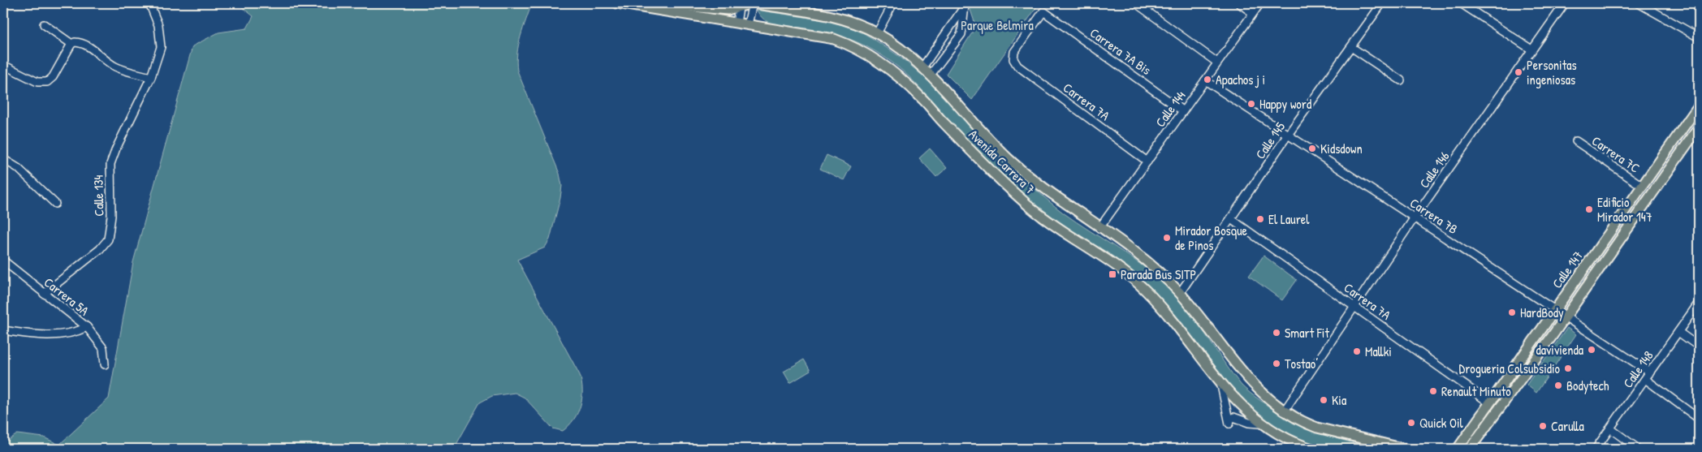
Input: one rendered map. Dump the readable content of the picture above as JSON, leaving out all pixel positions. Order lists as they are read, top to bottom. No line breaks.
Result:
{"streets":{"main road":["Avenida Carrera 7","Calle 147"],"street":["Carrera 7A Bis","Carrera 7A","Calle 144","Calle 145","Carrera 7C","Calle 146","Calle 134","Carrera 7B","Carrera 5A","Calle 148"]},"crossings":[["Carrera 7A Bis","Carrera 7A"],["Carrera 7A Bis","Calle 144"],["Carrera 7A","Calle 144"],["Carrera 7A","Calle 145"],["Carrera 7A","Calle 146"],["Carrera 7A","Calle 147"],["Calle 144","Avenida Carrera 7"],["Calle 144","Carrera 7B"],["Calle 145","Avenida Carrera 7"],["Calle 145","Carrera 7B"],["Carrera 7C","Calle 147"],["Avenida Carrera 7","Calle 146"],["Calle 146","Carrera 7B"],["Calle 134","Carrera 5A"],["Carrera 7B","Calle 147"],["Carrera 7B","Calle 148"]],"parks":["Parque Belmira"],"places":{"other":["Personitas ingeniosas","Apachos j i","Happy word","Kidsdown","Edificio Mirador 147","El Laurel","Mirador Bosque de Pinos","HardBody","Smart Fit","davivienda","Mallki","Tostao’","Drogueria Colsubsidio","Bodytech","Renault Minuto","Kia","Quick Oil","Carulla"],"transit":["Parada Bus SITP"]}}
